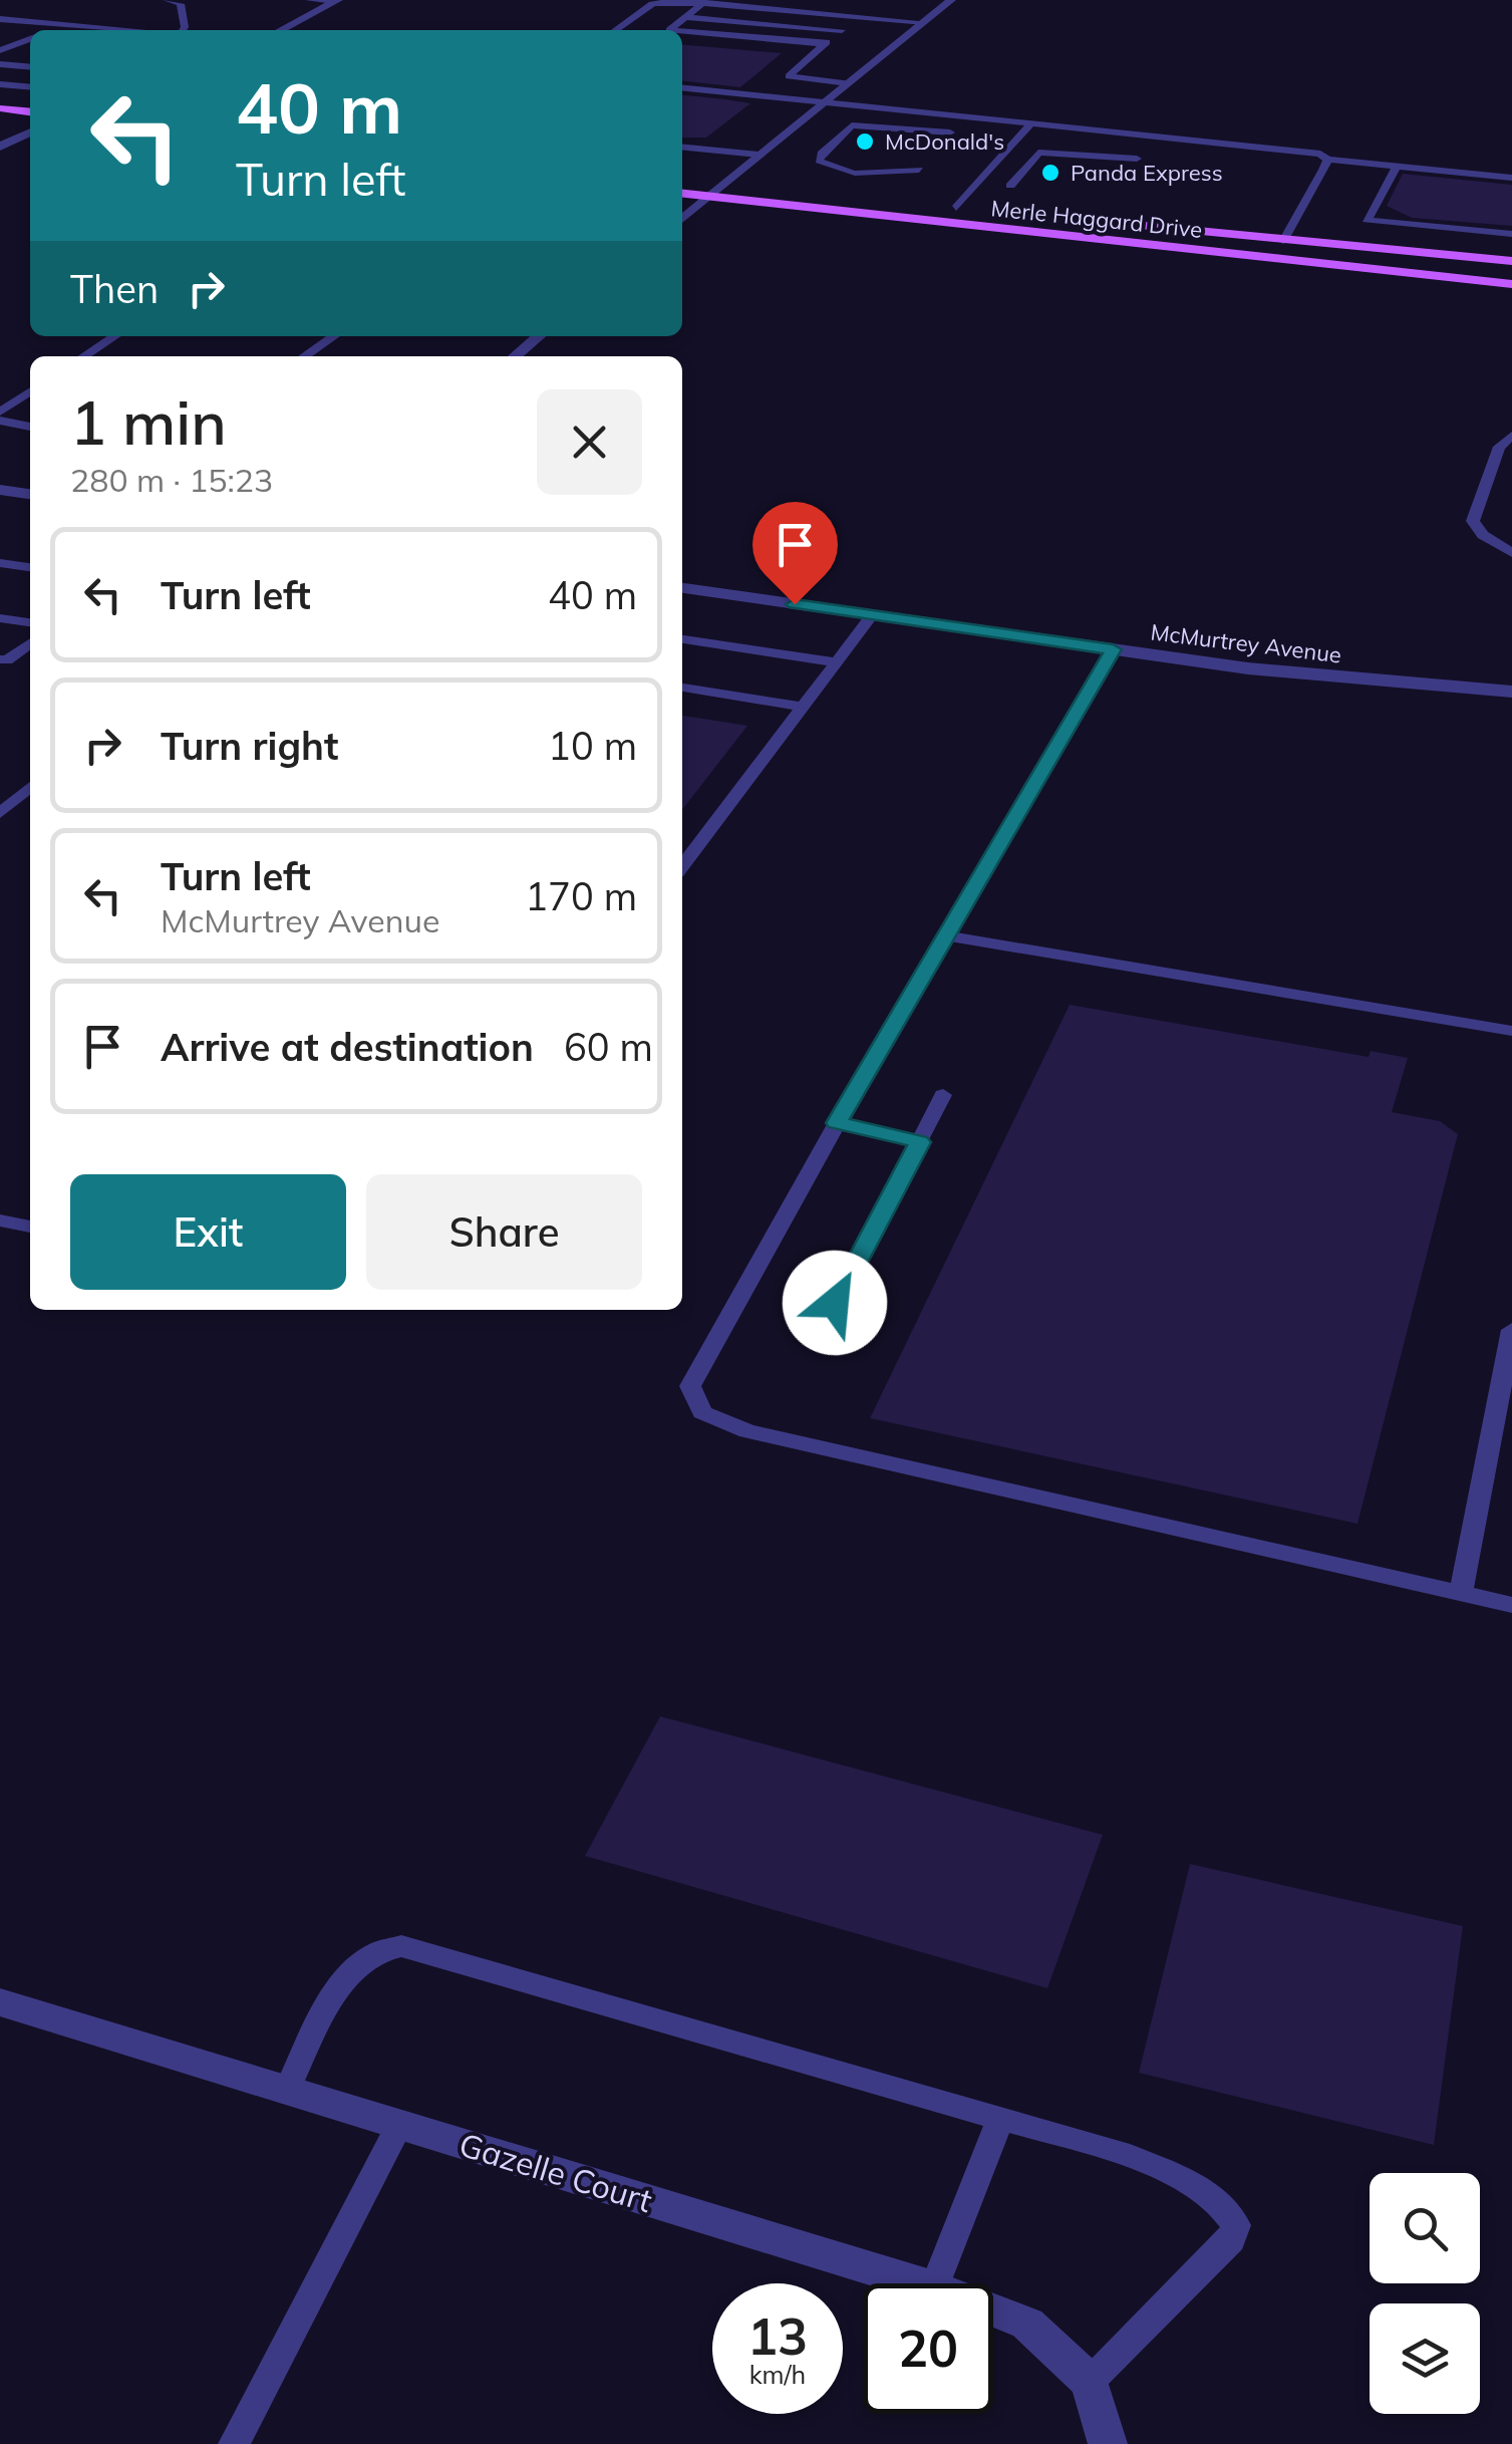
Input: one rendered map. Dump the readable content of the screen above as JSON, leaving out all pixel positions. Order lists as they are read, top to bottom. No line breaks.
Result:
{"streets":{"main road":["Merle Haggard Drive"],"street":["McMurtrey Avenue","Gazelle Court"]},"places":["McDonald's","Panda Express"],"page":{"turn":["40 m","Turn left"],"then":"Then","heading":["1 min","280 m · 15:23"],"list":[{"name":"Turn left","value":"40 m"},{"name":"Turn right","value":"10 m"},{"name":"Turn left","note":"McMurtrey Avenue","value":"170 m"},{"name":"Arrive at destination","value":"60 m"}],"buttons":["Exit","Share"],"speed":"13 km/h","limit":"20"}}
